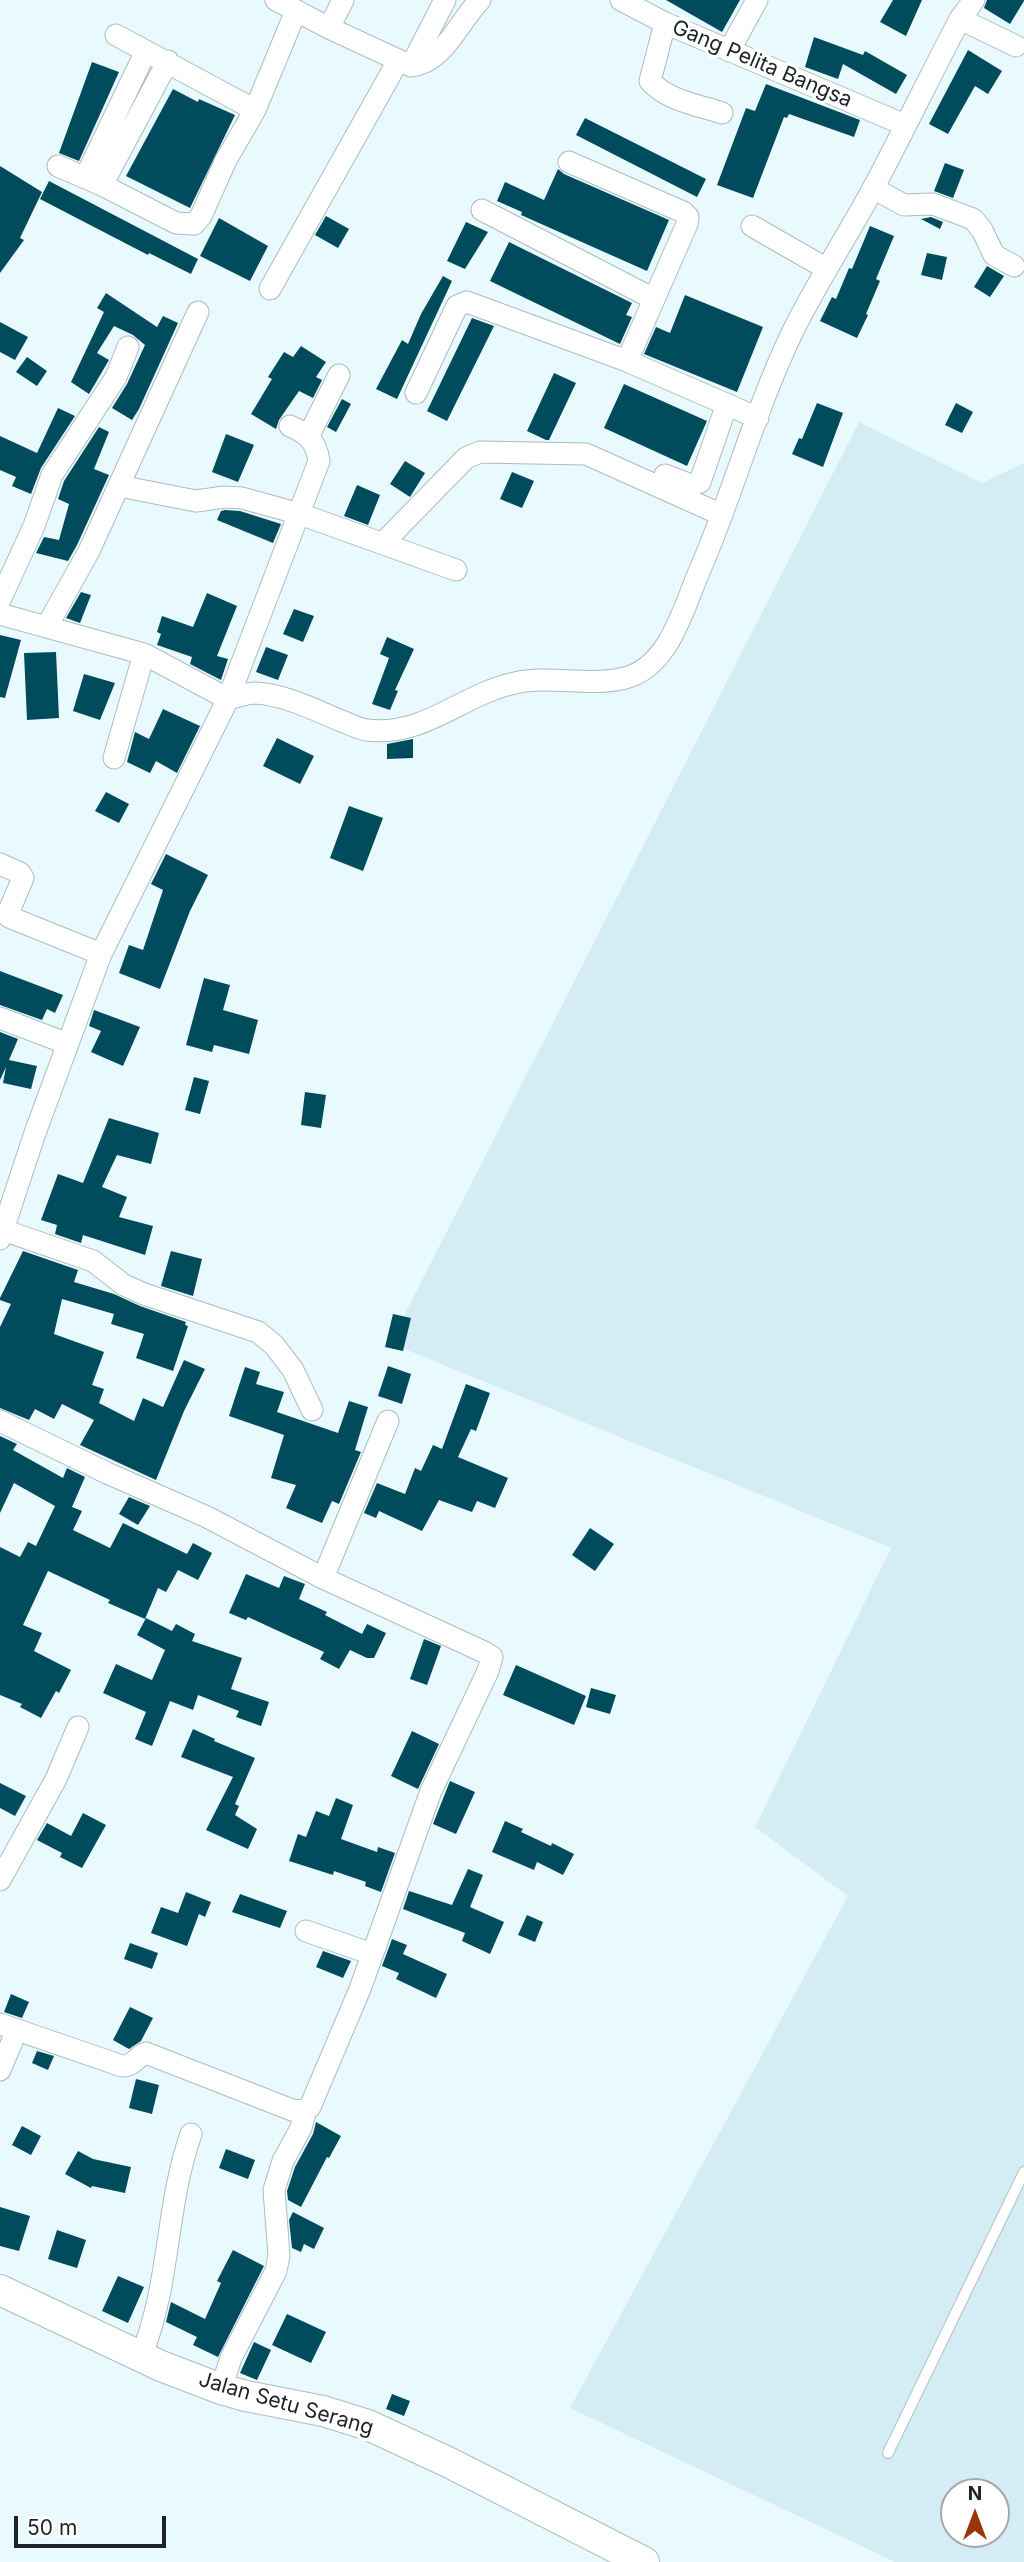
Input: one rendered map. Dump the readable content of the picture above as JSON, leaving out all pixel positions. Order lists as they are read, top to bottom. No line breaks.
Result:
{"streets":{"street":["Gang Pelita Bangsa","Jalan Setu Serang"]},"scale_bar":"50 m","north":"top"}
